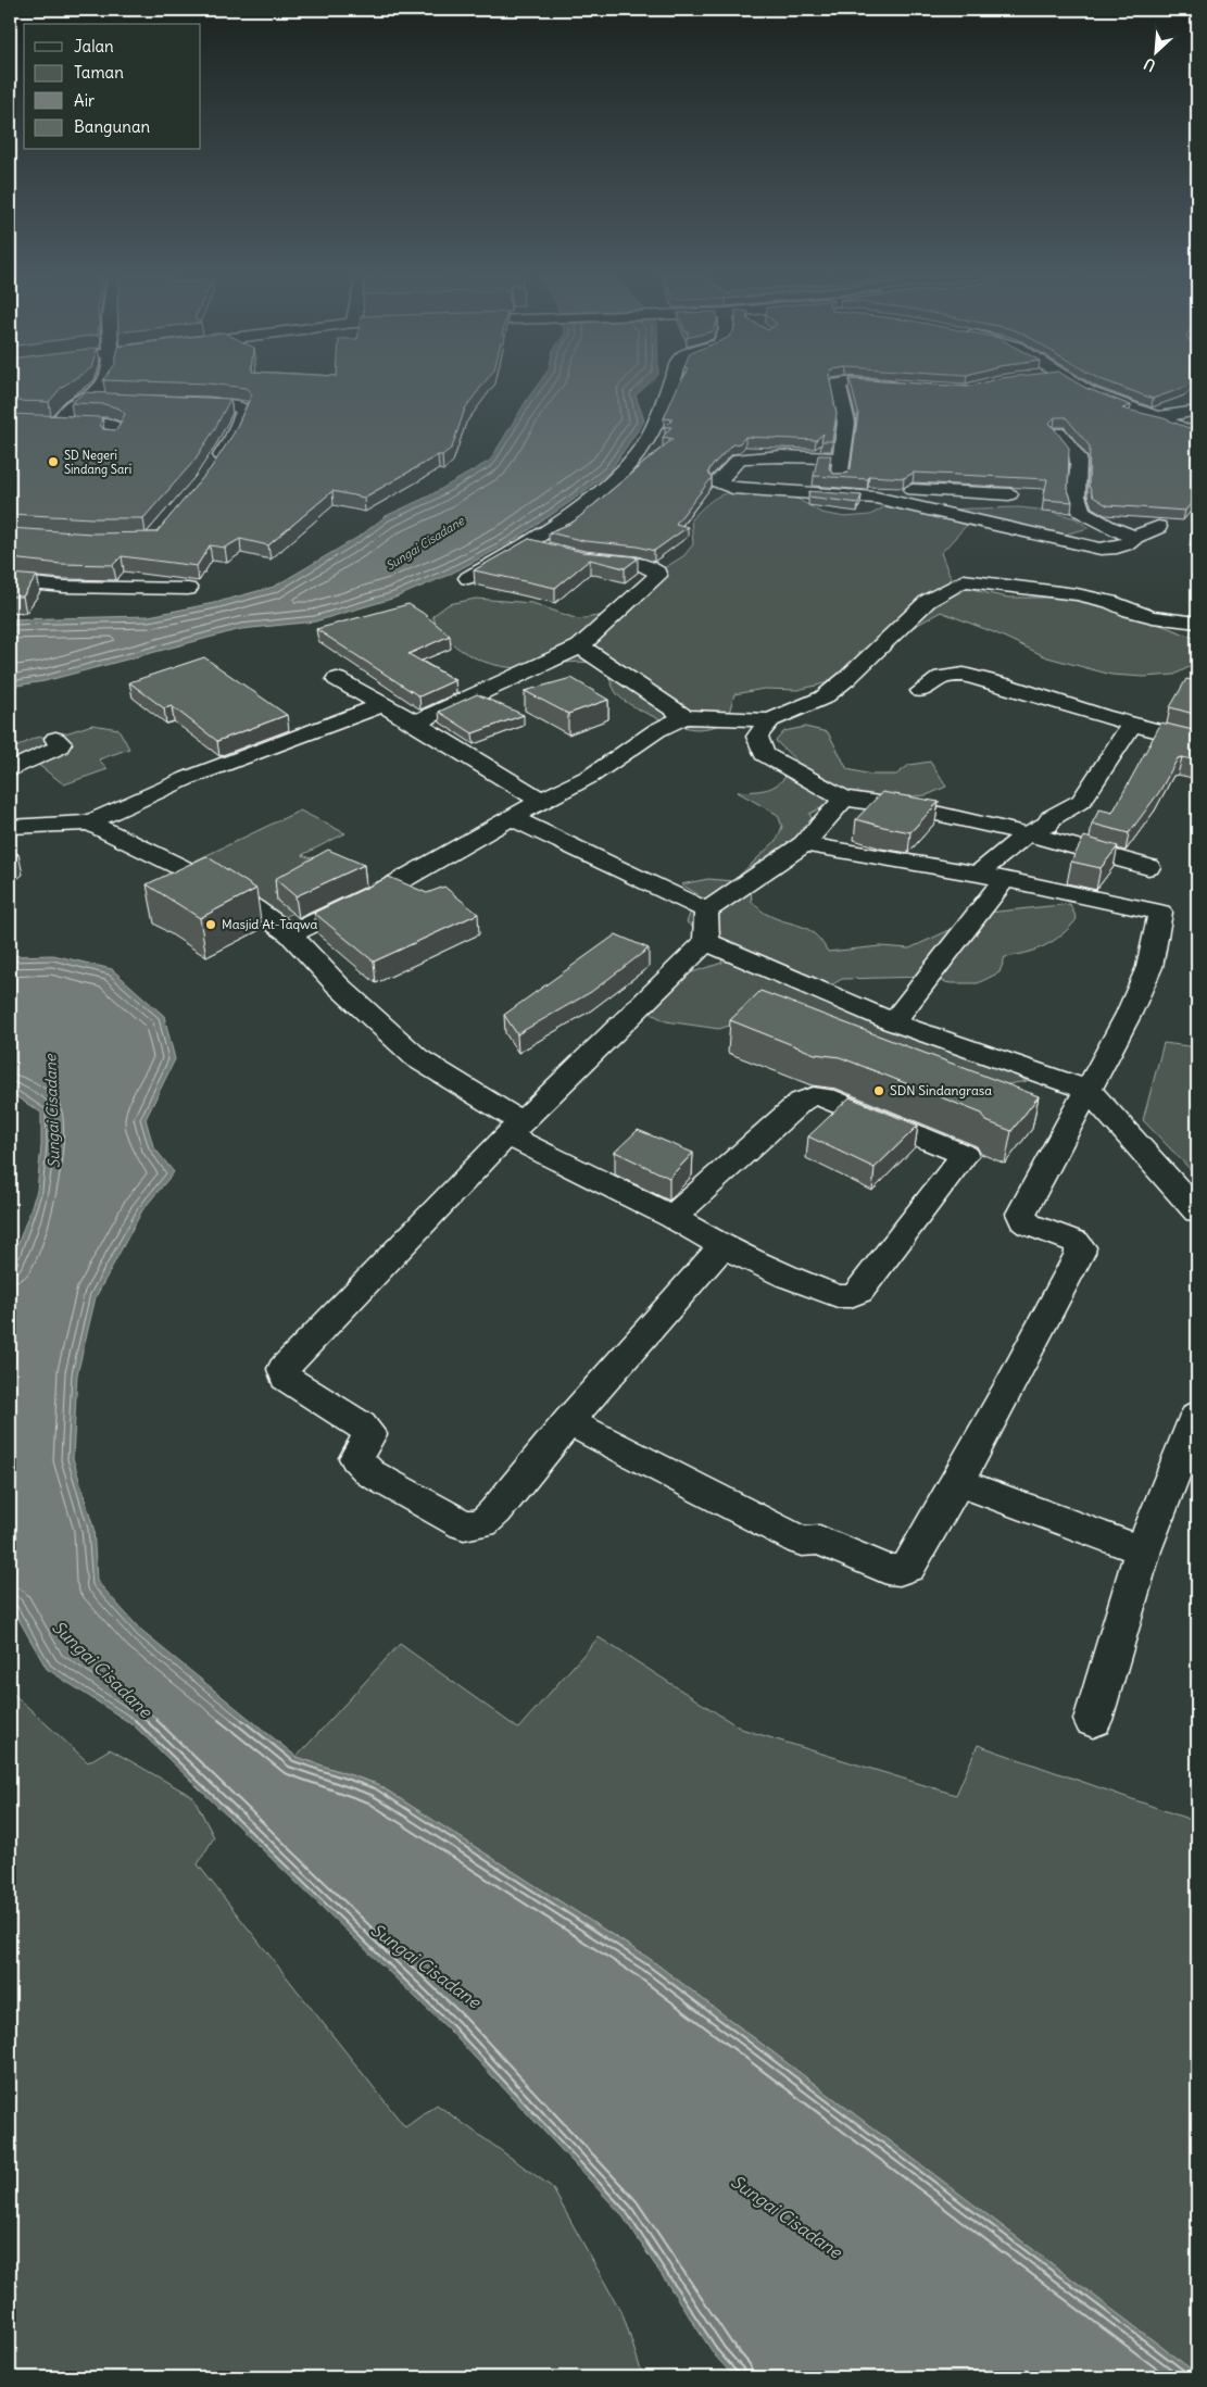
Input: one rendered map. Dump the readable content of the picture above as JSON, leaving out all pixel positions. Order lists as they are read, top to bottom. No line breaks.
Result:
{"water":["Sungai Cisadane"],"places":["SD Negeri Sindang Sari","Masjid At-Taqwa","SDN Sindangrasa"],"legend":["Jalan","Taman","Air","Bangunan"],"north":"bottom left"}
